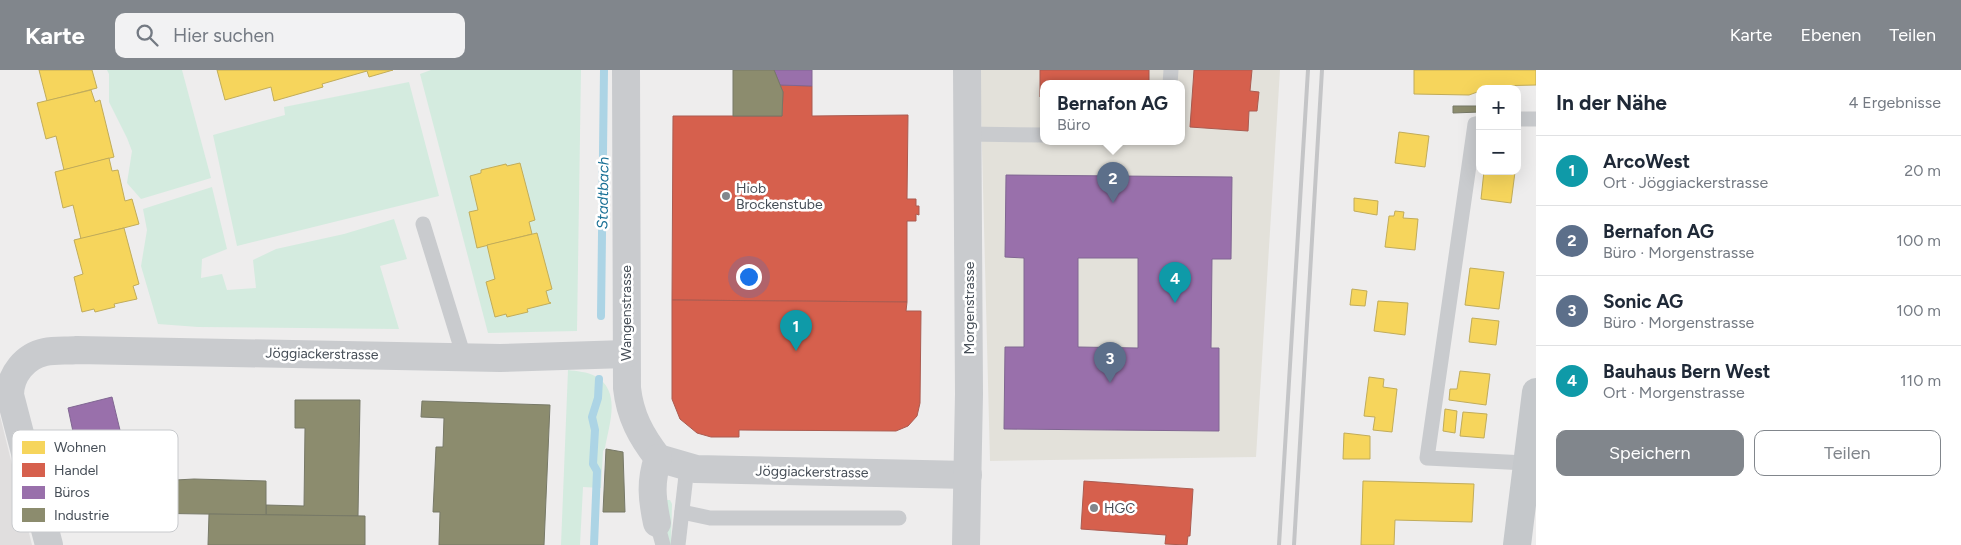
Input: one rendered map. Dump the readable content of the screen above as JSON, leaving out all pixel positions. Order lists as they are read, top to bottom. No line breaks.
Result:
{"streets":{"street":["Morgenstrasse","Wangenstrasse","Jöggiackerstrasse"]},"crossings":[["Morgenstrasse","Jöggiackerstrasse"],["Wangenstrasse","Jöggiackerstrasse"]],"water":["Stadtbach"],"places":["Hiob Brockenstube","HGC"],"legend":["Wohnen","Handel","Büros","Industrie"],"page":{"header":"Karte","search":"Hier suchen","nav":["Karte","Ebenen","Teilen"],"heading":["In der Nähe","4 Ergebnisse"],"popup":["Bernafon AG","Büro"],"map_buttons":["+","−"],"list":[{"mark":"1","name":"ArcoWest","note":"Ort · Jöggiackerstrasse","value":"20 m"},{"mark":"2","name":"Bernafon AG","note":"Büro · Morgenstrasse","value":"100 m"},{"mark":"3","name":"Sonic AG","note":"Büro · Morgenstrasse","value":"100 m"},{"mark":"4","name":"Bauhaus Bern West","note":"Ort · Morgenstrasse","value":"110 m"}],"pins":["2","4","1","3"],"buttons":["Speichern","Teilen"]}}
